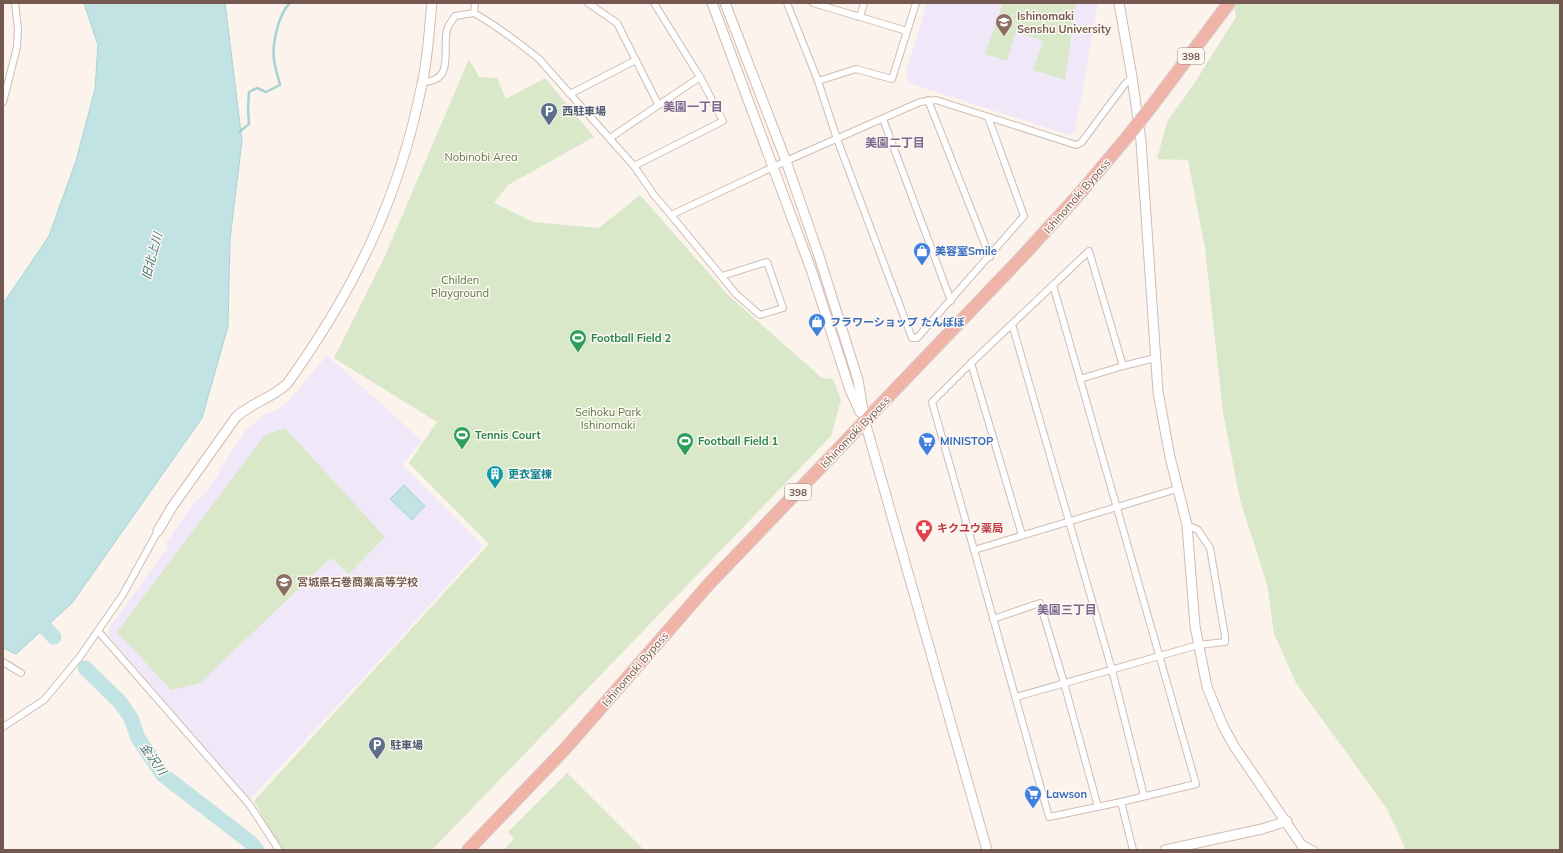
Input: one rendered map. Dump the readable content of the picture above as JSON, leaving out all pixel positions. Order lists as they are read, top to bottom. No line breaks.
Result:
{"streets":{"highway":["398","Ishinomaki Bypass"]},"districts":["美園一丁目","美園二丁目","美園三丁目"],"water":["旧北上川","金沢川"],"parks":["Nobinobi Area","Childen Playground","Seihoku Park Ishinomaki"],"places":{"school or university":["Ishinomaki Senshu University","宮城県石巻商業高等学校"],"parking":["西駐車場","駐車場"],"shop":["美容室Smile","フラワーショップ たんぽぽ"],"sports":["Football Field 2","Tennis Court","Football Field 1"],"supermarket":["MINISTOP","Lawson"],"building":["更衣室棟"],"pharmacy":["キクユウ薬局"]}}
